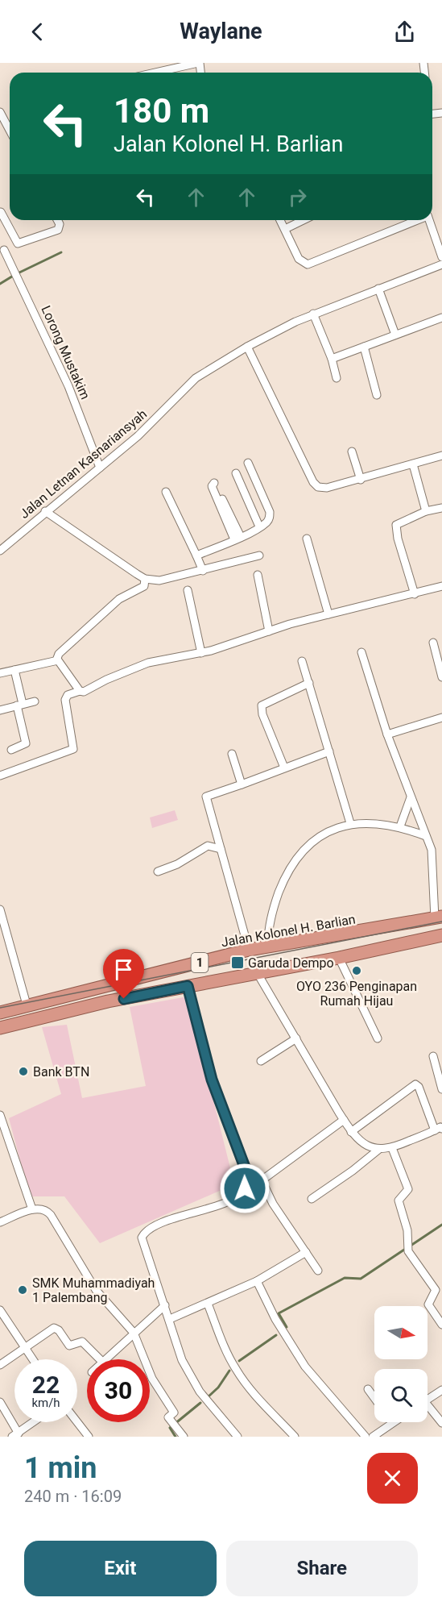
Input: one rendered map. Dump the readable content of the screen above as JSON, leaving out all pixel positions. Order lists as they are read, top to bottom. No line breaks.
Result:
{"streets":{"highway":["Jalan Kolonel H. Barlian","1"],"street":["Lorong Mustakim","Jalan Letnan Kasnariansyah"]},"crossings":[["Lorong Mustakim","Jalan Letnan Kasnariansyah"]],"places":{"transit":["Garuda Dempo"],"other":["OYO 236 Penginapan Rumah Hijau","Bank BTN","SMK Muhammadiyah 1 Palembang"]},"north":"right","page":{"header":"Waylane","turn":["180 m","Jalan Kolonel H. Barlian"],"speed":"22 km/h","limit":"30","heading":["1 min","240 m · 16:09"],"buttons":["Exit","Share"]}}
